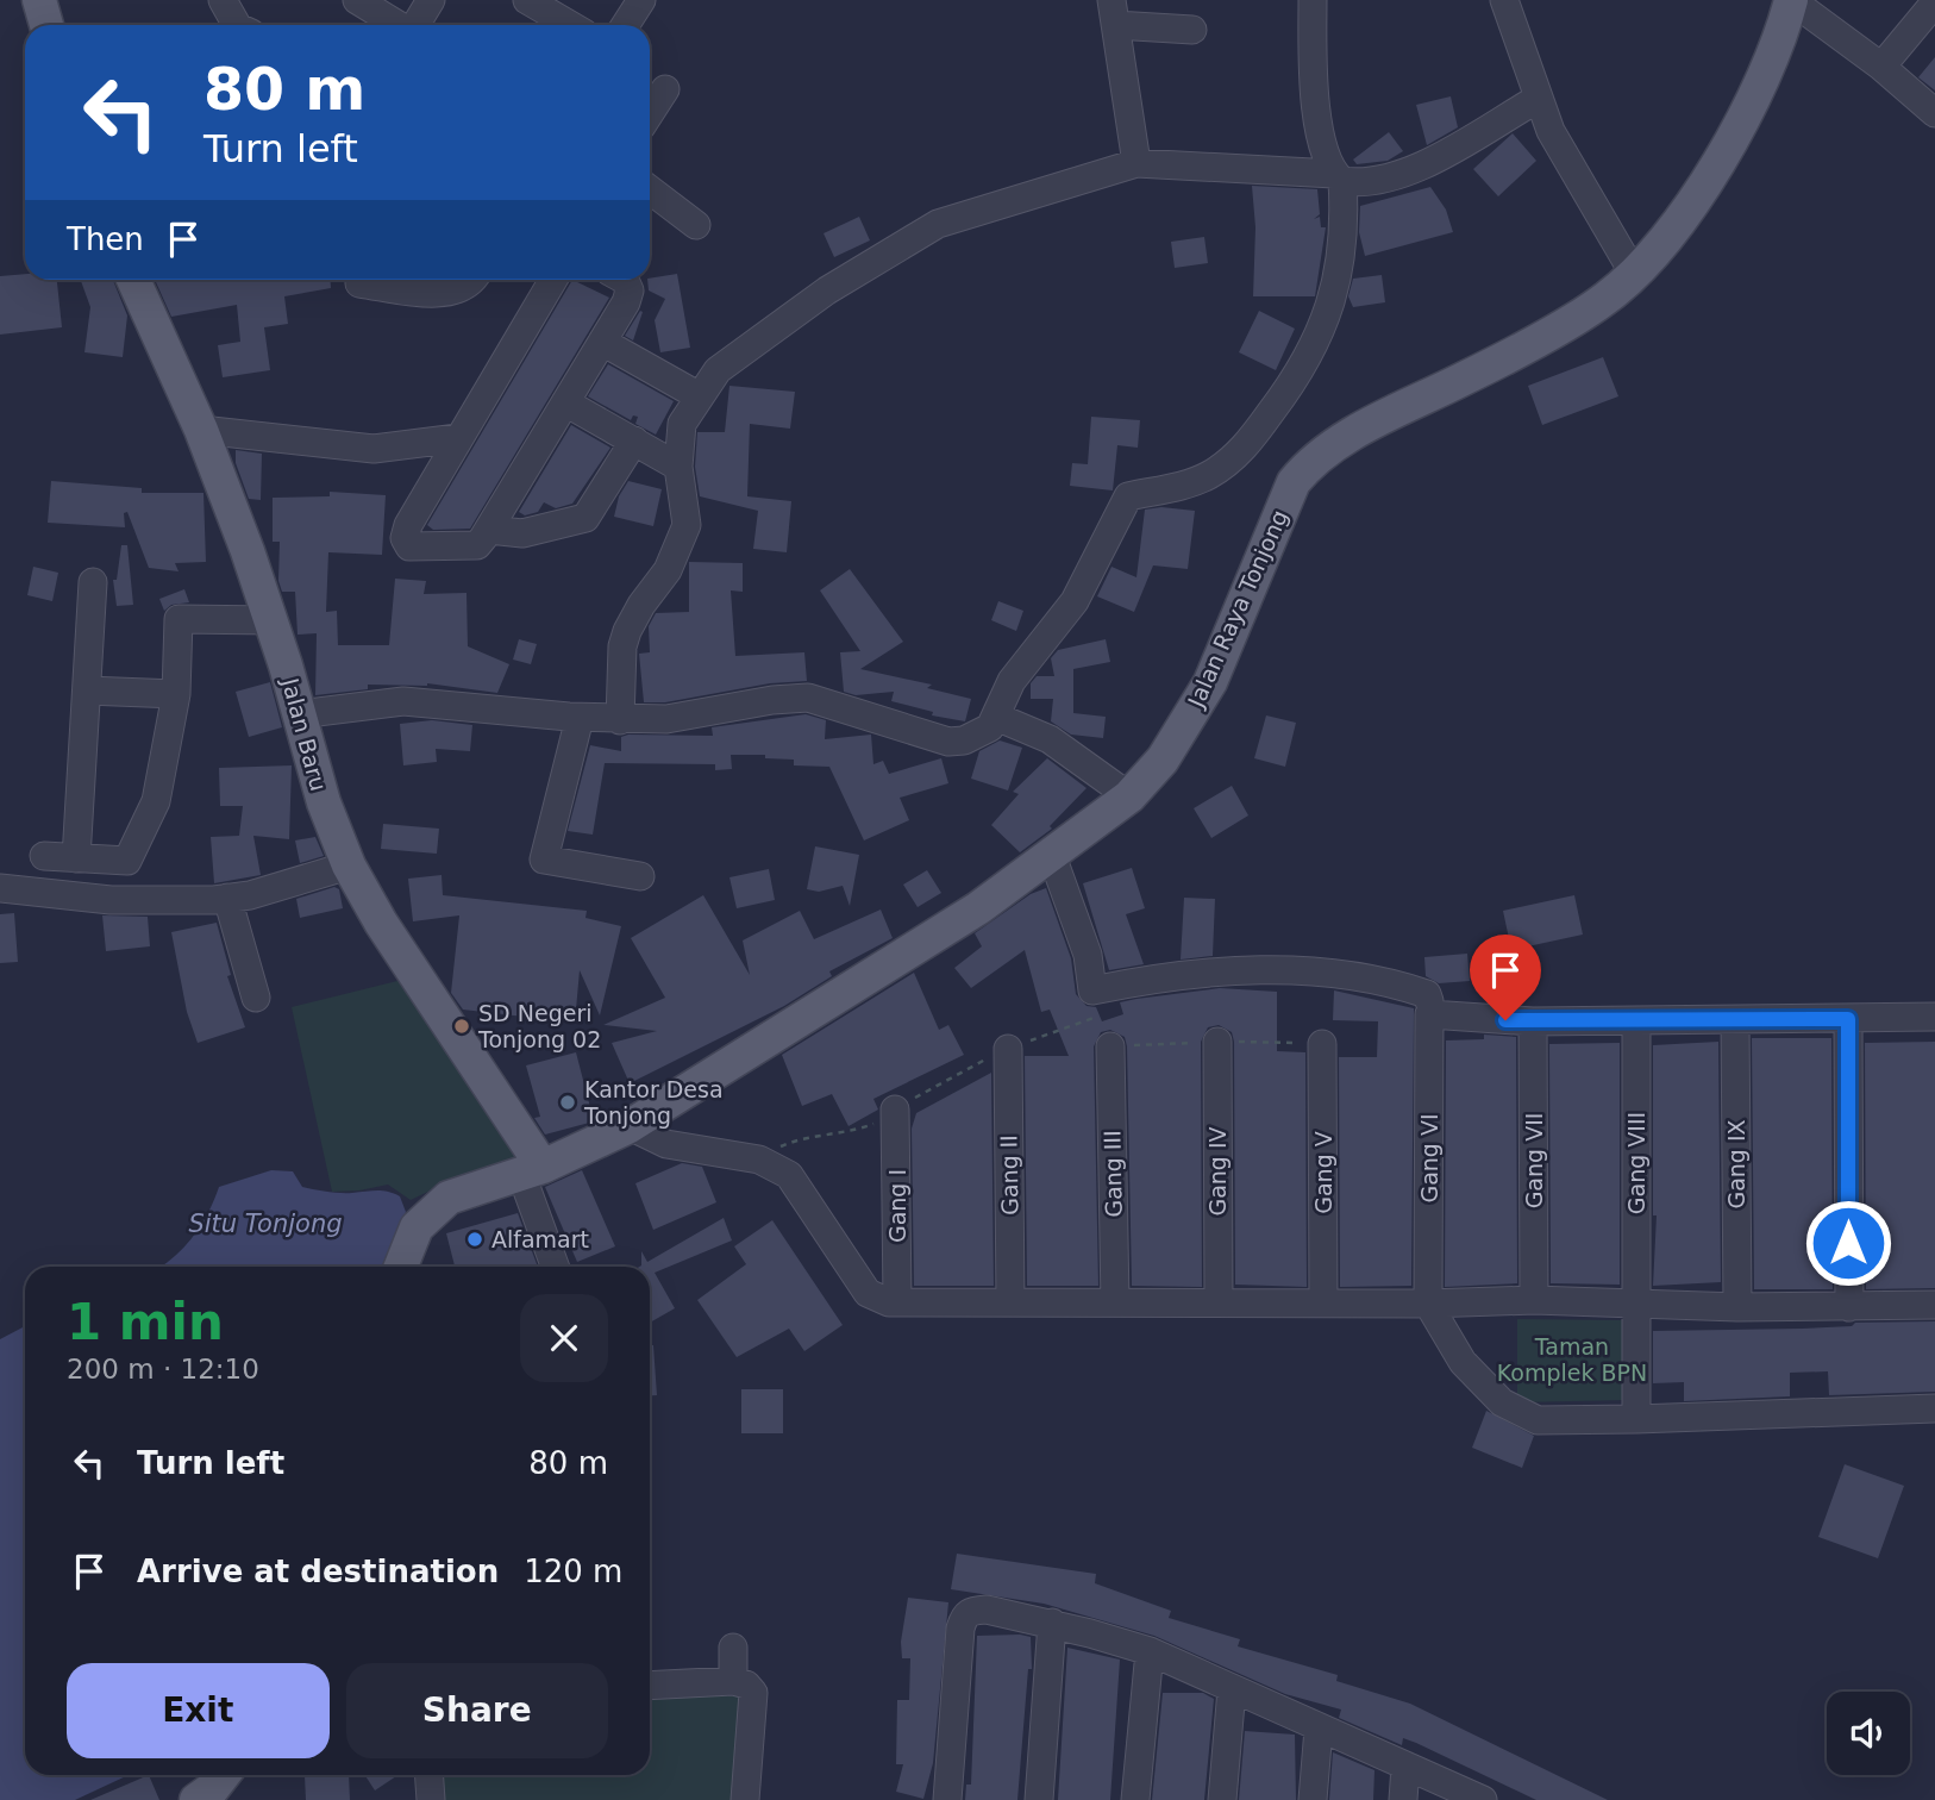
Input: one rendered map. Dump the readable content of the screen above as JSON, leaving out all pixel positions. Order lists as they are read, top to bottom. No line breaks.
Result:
{"streets":{"main road":["Jalan Raya Tonjong","Jalan Baru"],"street":["Gang VI","Gang VII","Gang VIII","Gang IX","Gang IV","Gang V","Gang III","Gang II","Gang I"]},"crossings":[["Jalan Raya Tonjong","Jalan Baru"]],"water":["Situ Tonjong"],"parks":["Taman Komplek BPN"],"places":["SD Negeri Tonjong 02","Kantor Desa Tonjong","Alfamart"],"page":{"turn":["80 m","Turn left"],"then":"Then","heading":["1 min","200 m · 12:10"],"list":[{"name":"Turn left","value":"80 m"},{"name":"Arrive at destination","value":"120 m"}],"buttons":["Exit","Share"]}}
